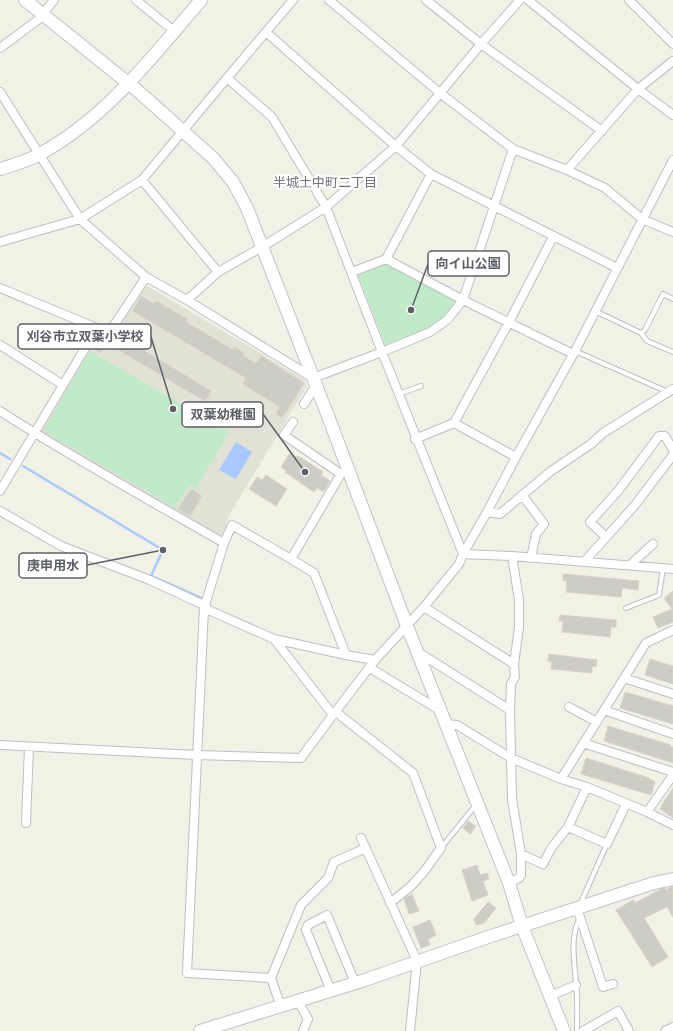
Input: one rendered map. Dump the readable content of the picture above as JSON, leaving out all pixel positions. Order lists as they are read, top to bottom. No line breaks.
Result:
{"districts":["半城土中町二丁目"],"places":["向イ山公園","刈谷市立双葉小学校","双葉幼稚園","庚申用水"]}
